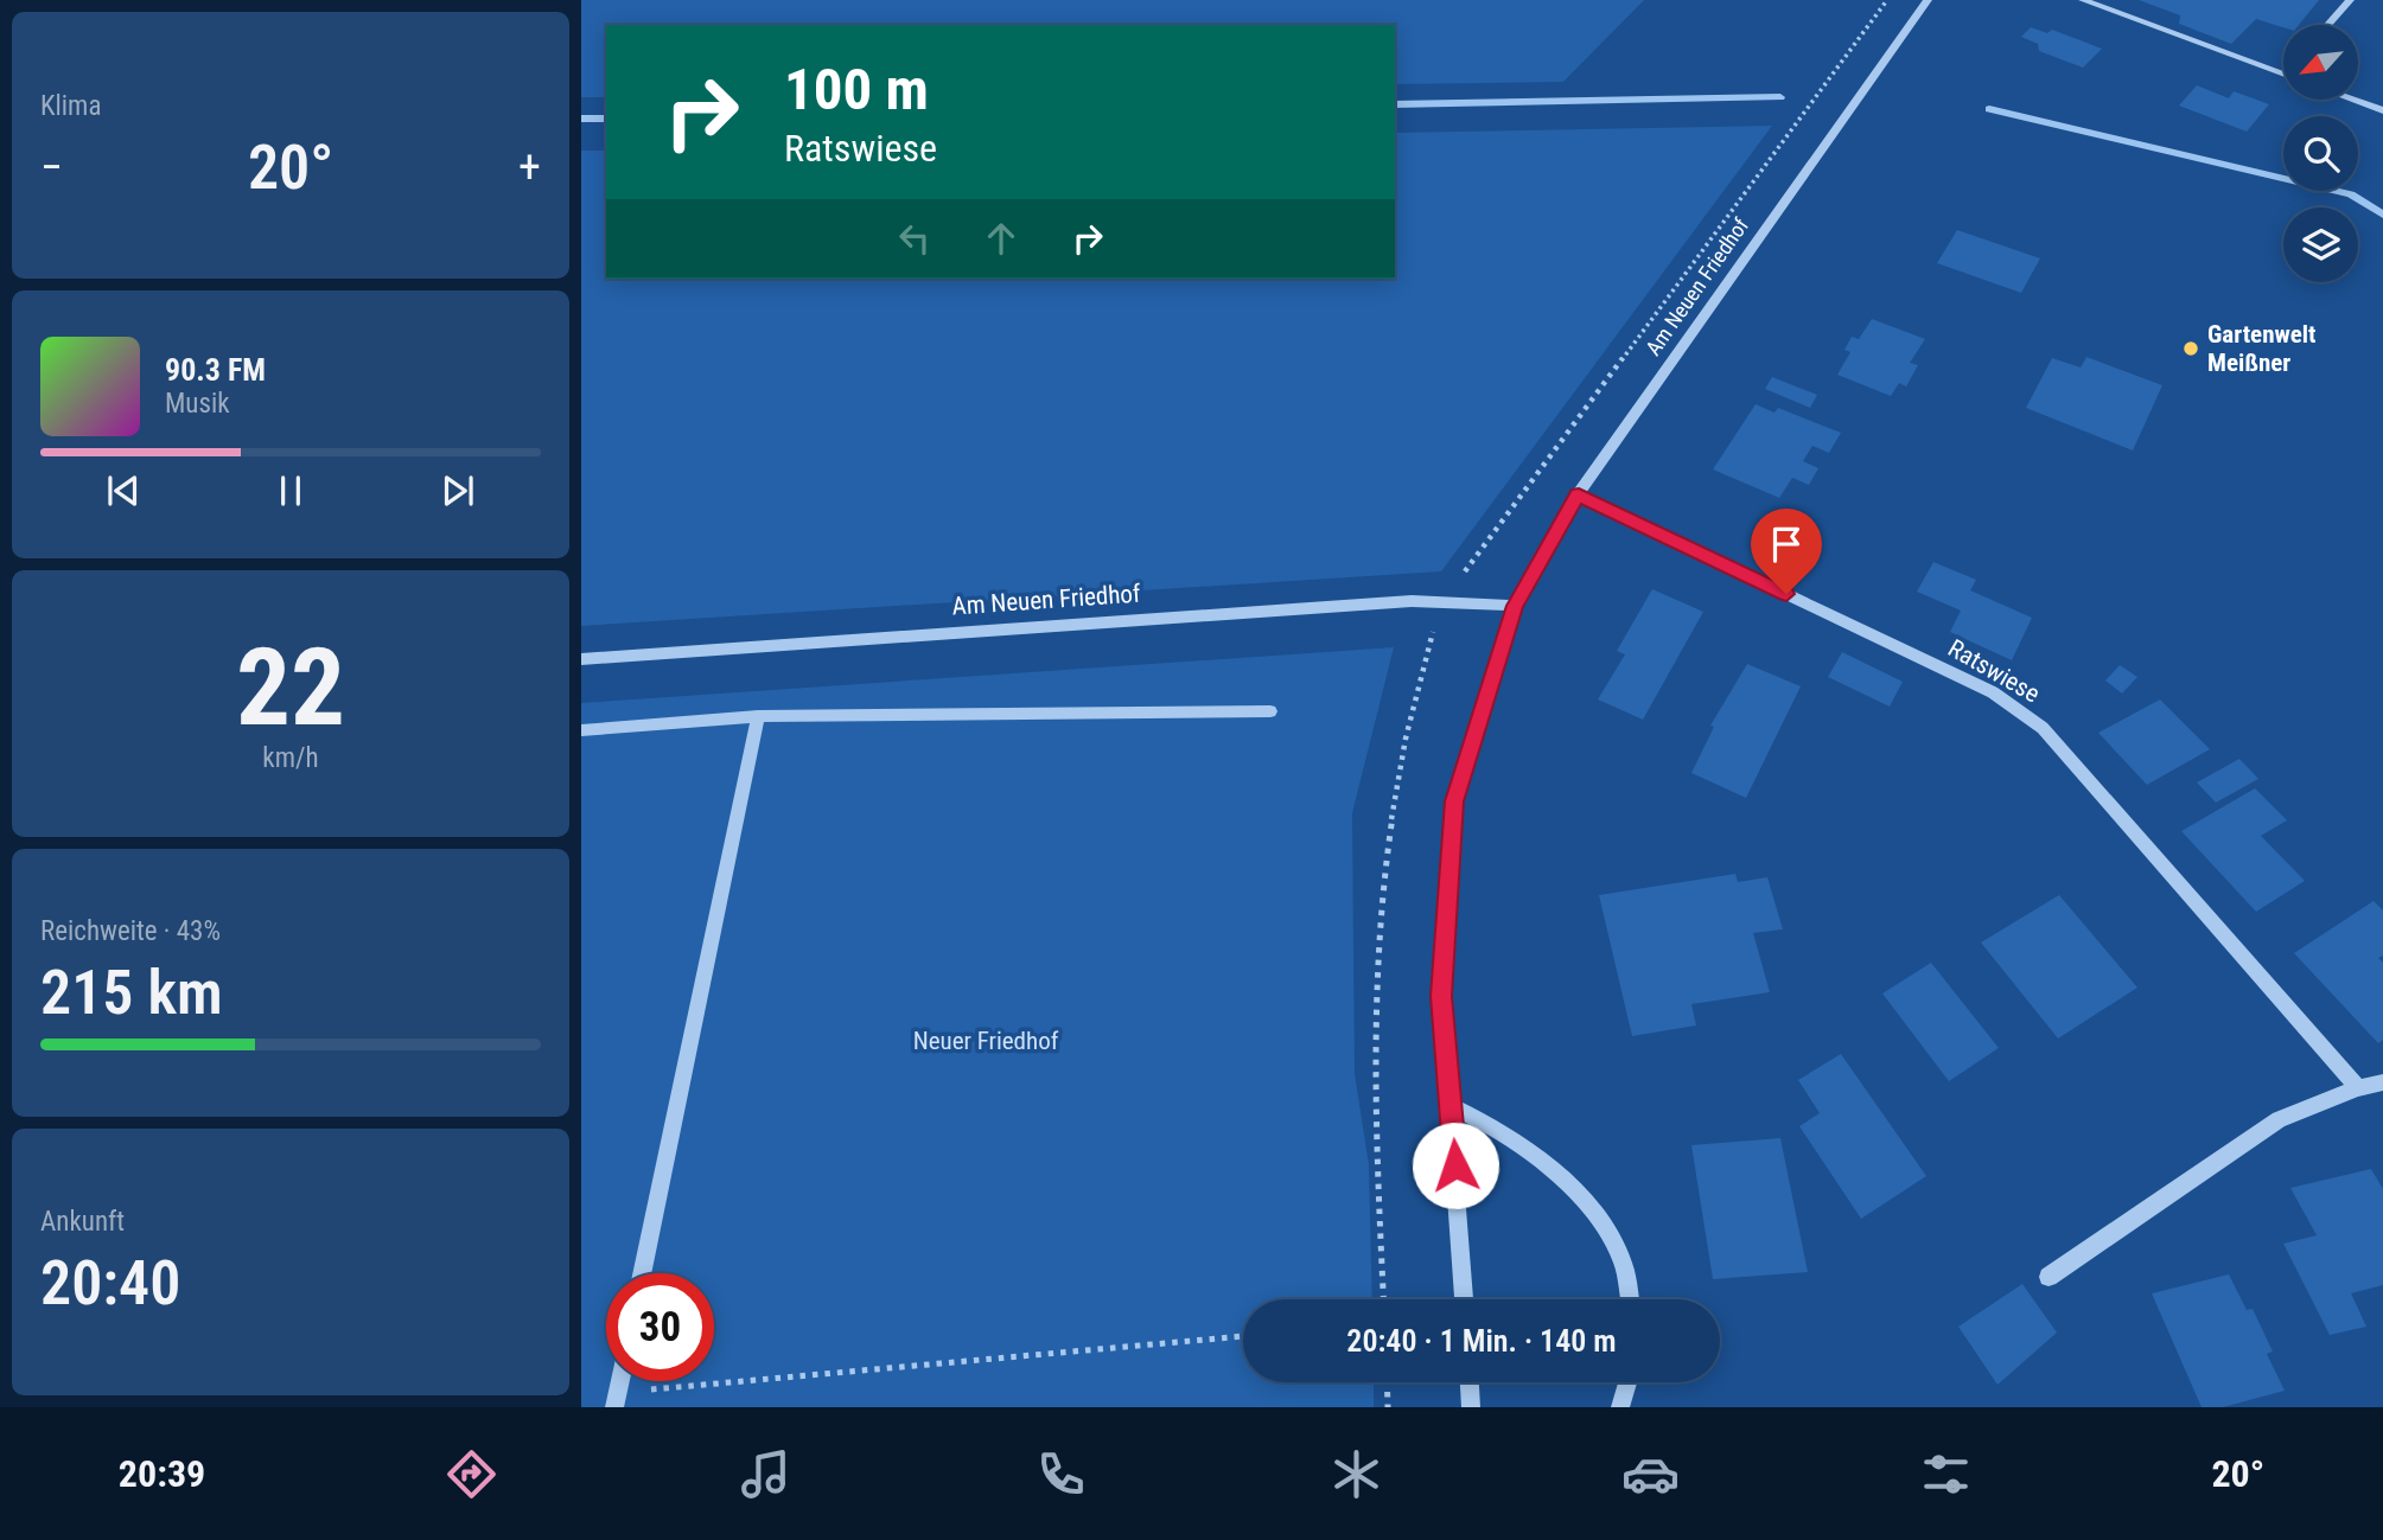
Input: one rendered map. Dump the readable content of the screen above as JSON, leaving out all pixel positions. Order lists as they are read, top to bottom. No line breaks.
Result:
{"streets":{"street":["Am Neuen Friedhof","Ratswiese"]},"crossings":[["Am Neuen Friedhof","Ratswiese"]],"parks":["Neuer Friedhof"],"places":["Gartenwelt Meißner"],"north":"bottom left","page":{"tile":["Klima",["22","km/h"],["Reichweite · 43%","215 km"],["Ankunft","20:40"]],"turn":["100 m","Ratswiese"],"heat":["−","20°","+"],"song":["90.3 FM","Musik"],"limit":"30","trip":"20:40 · 1 Min. · 140 m","tabs":["20:39","20°"]}}
